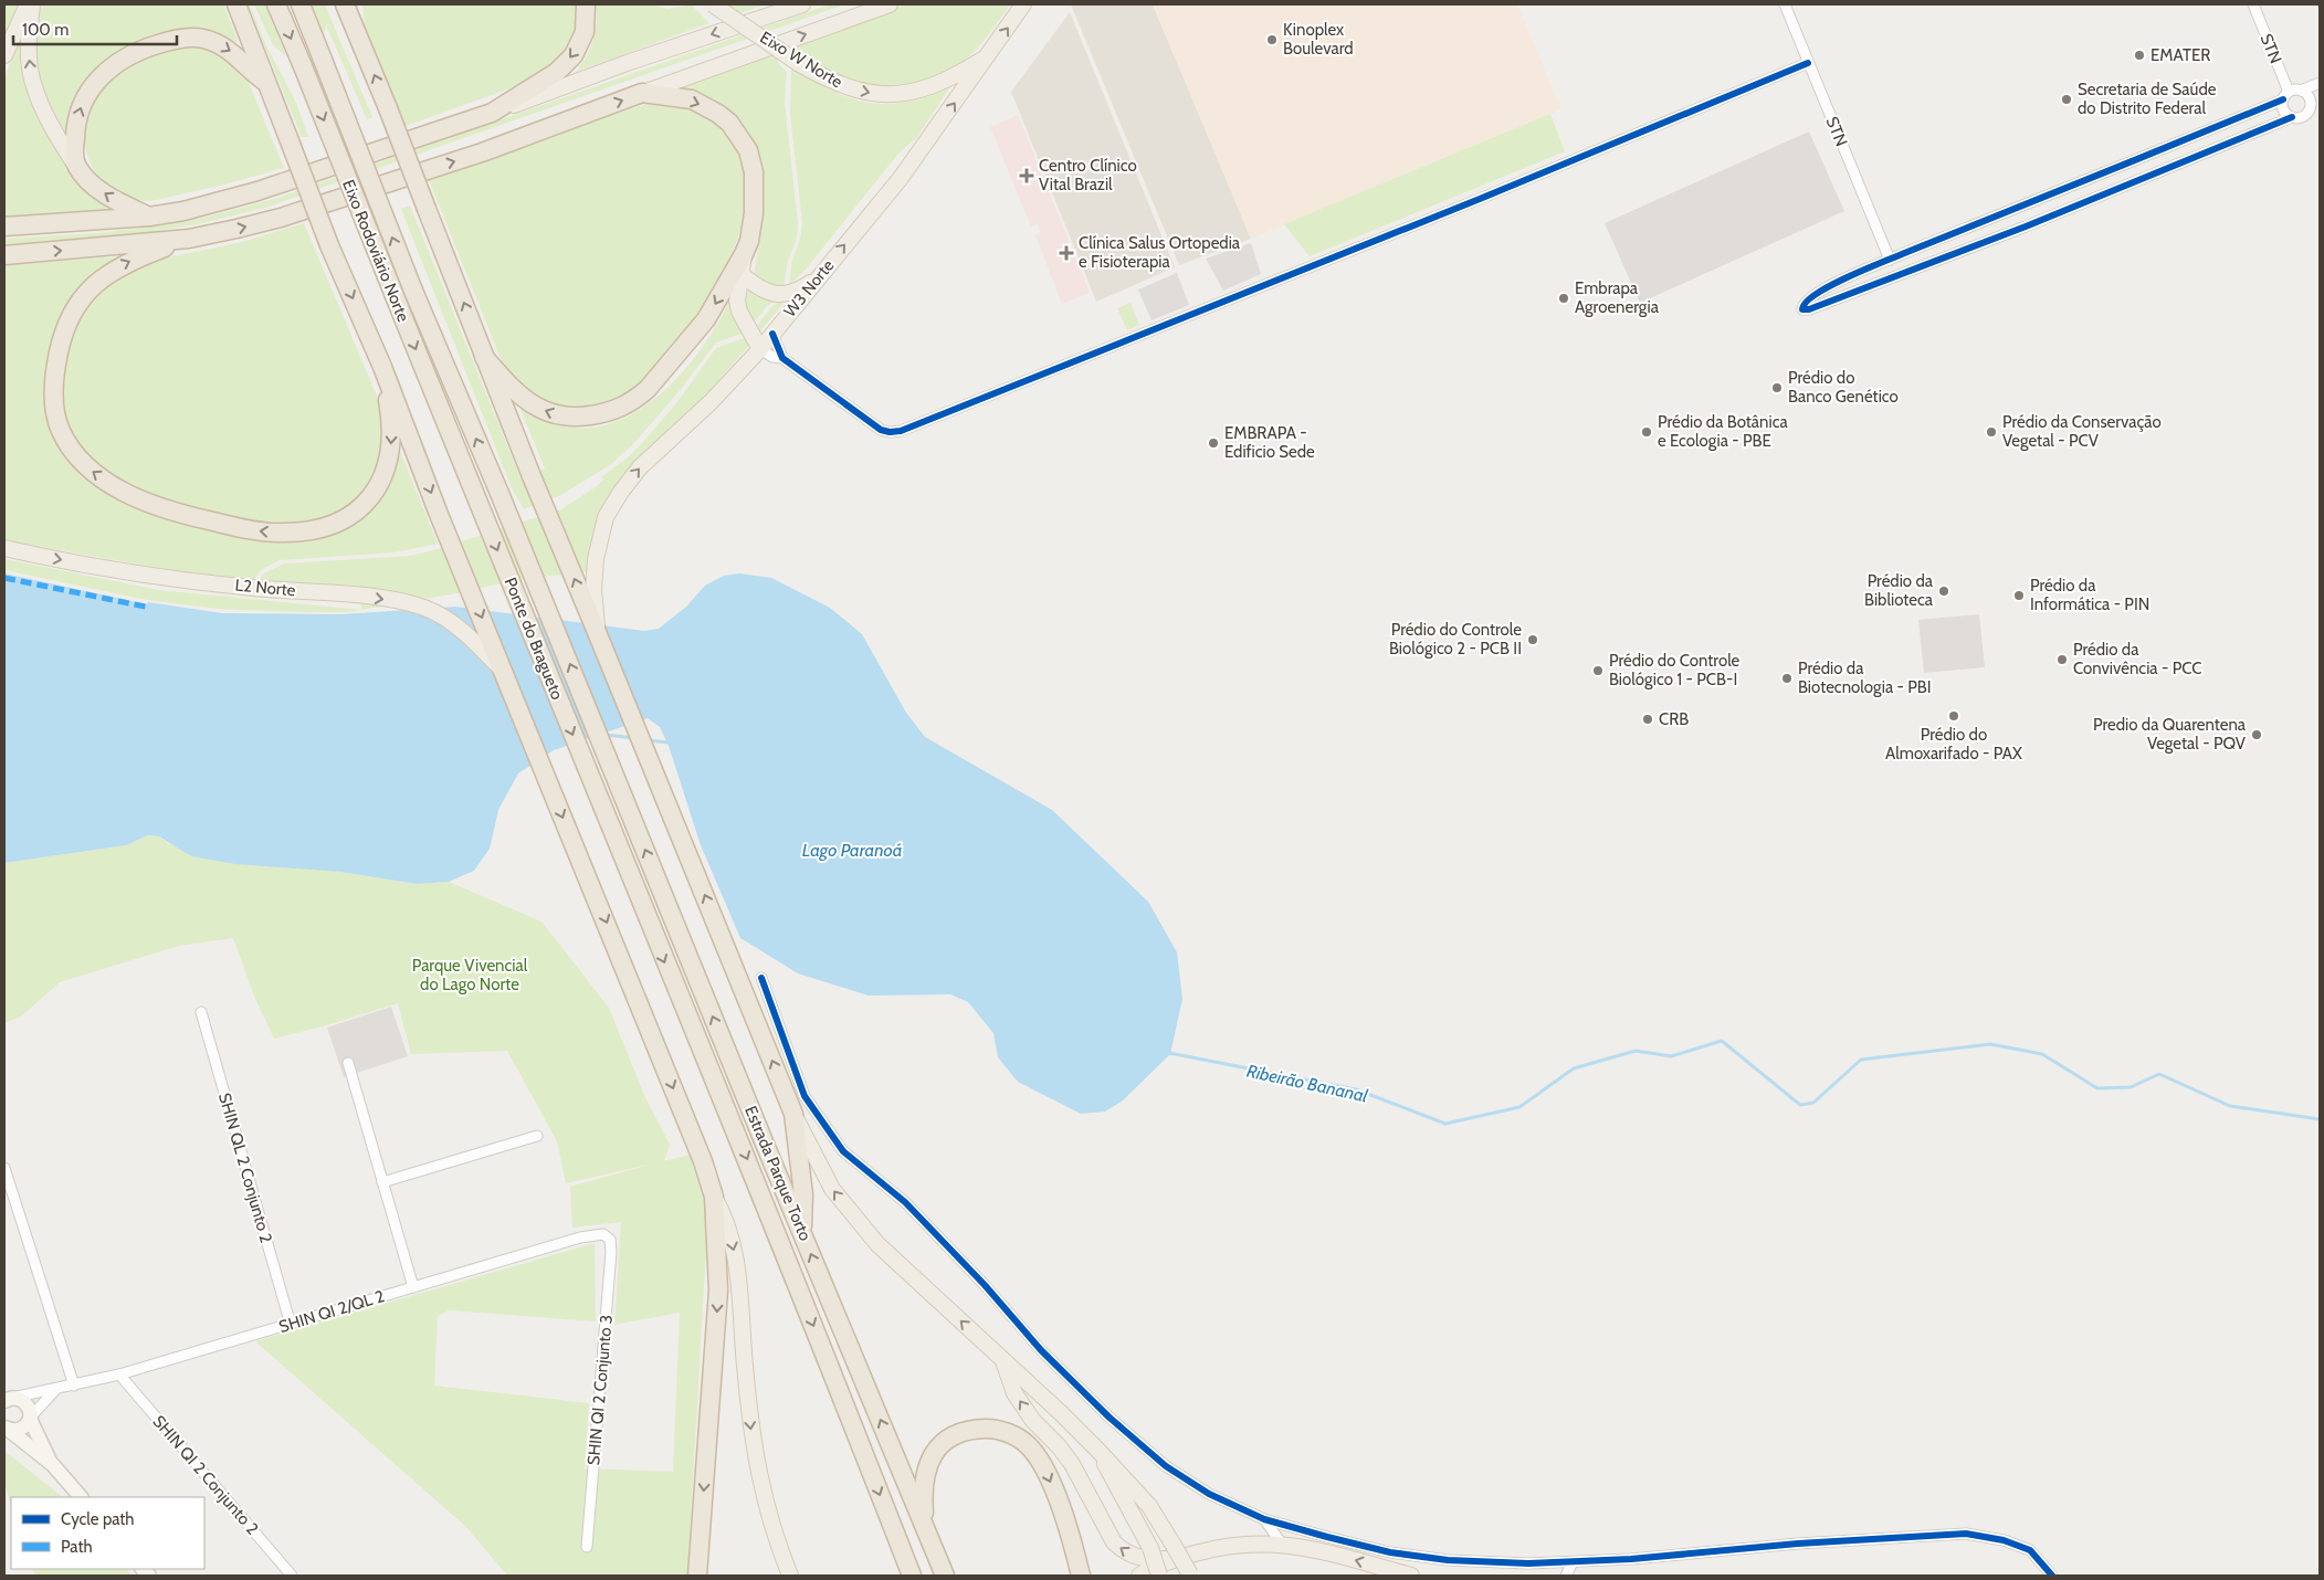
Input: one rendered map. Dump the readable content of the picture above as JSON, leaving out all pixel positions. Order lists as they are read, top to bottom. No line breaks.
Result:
{"streets":{"highway":["Eixo Rodoviário Norte","Ponte do Bragueto","Estrada Parque Torto"],"main road":["Eixo W Norte","W3 Norte","L2 Norte"],"street":["STN","SHIN QL 2 Conjunto 2","SHIN QI 2/QL 2","SHIN QI 2 Conjunto 3","SHIN QI 2 Conjunto 2"]},"crossings":[["Eixo W Norte","W3 Norte"],["Eixo Rodoviário Norte","Ponte do Bragueto"],["Ponte do Bragueto","Estrada Parque Torto"],["SHIN QL 2 Conjunto 2","SHIN QI 2/QL 2"],["SHIN QI 2/QL 2","SHIN QI 2 Conjunto 3"],["SHIN QI 2/QL 2","SHIN QI 2 Conjunto 2"]],"one_way":["Eixo W Norte","W3 Norte","L2 Norte"],"water":["Lago Paranoá","Ribeirão Bananal"],"parks":["Parque Vivencial do Lago Norte"],"places":{"other":["Kinoplex Boulevard","EMATER","Secretaria de Saúde do Distrito Federal","Embrapa Agroenergia","Prédio do Banco Genético","Prédio da Botânica e Ecologia - PBE","Prédio da Conservação Vegetal - PCV","EMBRAPA - Edificio Sede","Prédio da Biblioteca","Prédio da Informática - PIN","Prédio do Controle Biológico 2 - PCB II","Prédio da Convivência - PCC","Prédio do Controle Biológico 1 - PCB-I","Prédio da Biotecnologia - PBI","Prédio do Almoxarifado - PAX","CRB","Predio da Quarentena Vegetal - PQV"],"health":["Centro Clínico Vital Brazil","Clínica Salus Ortopedia e Fisioterapia"]},"legend":["Cycle path","Path"],"scale_bar":"100 m"}
